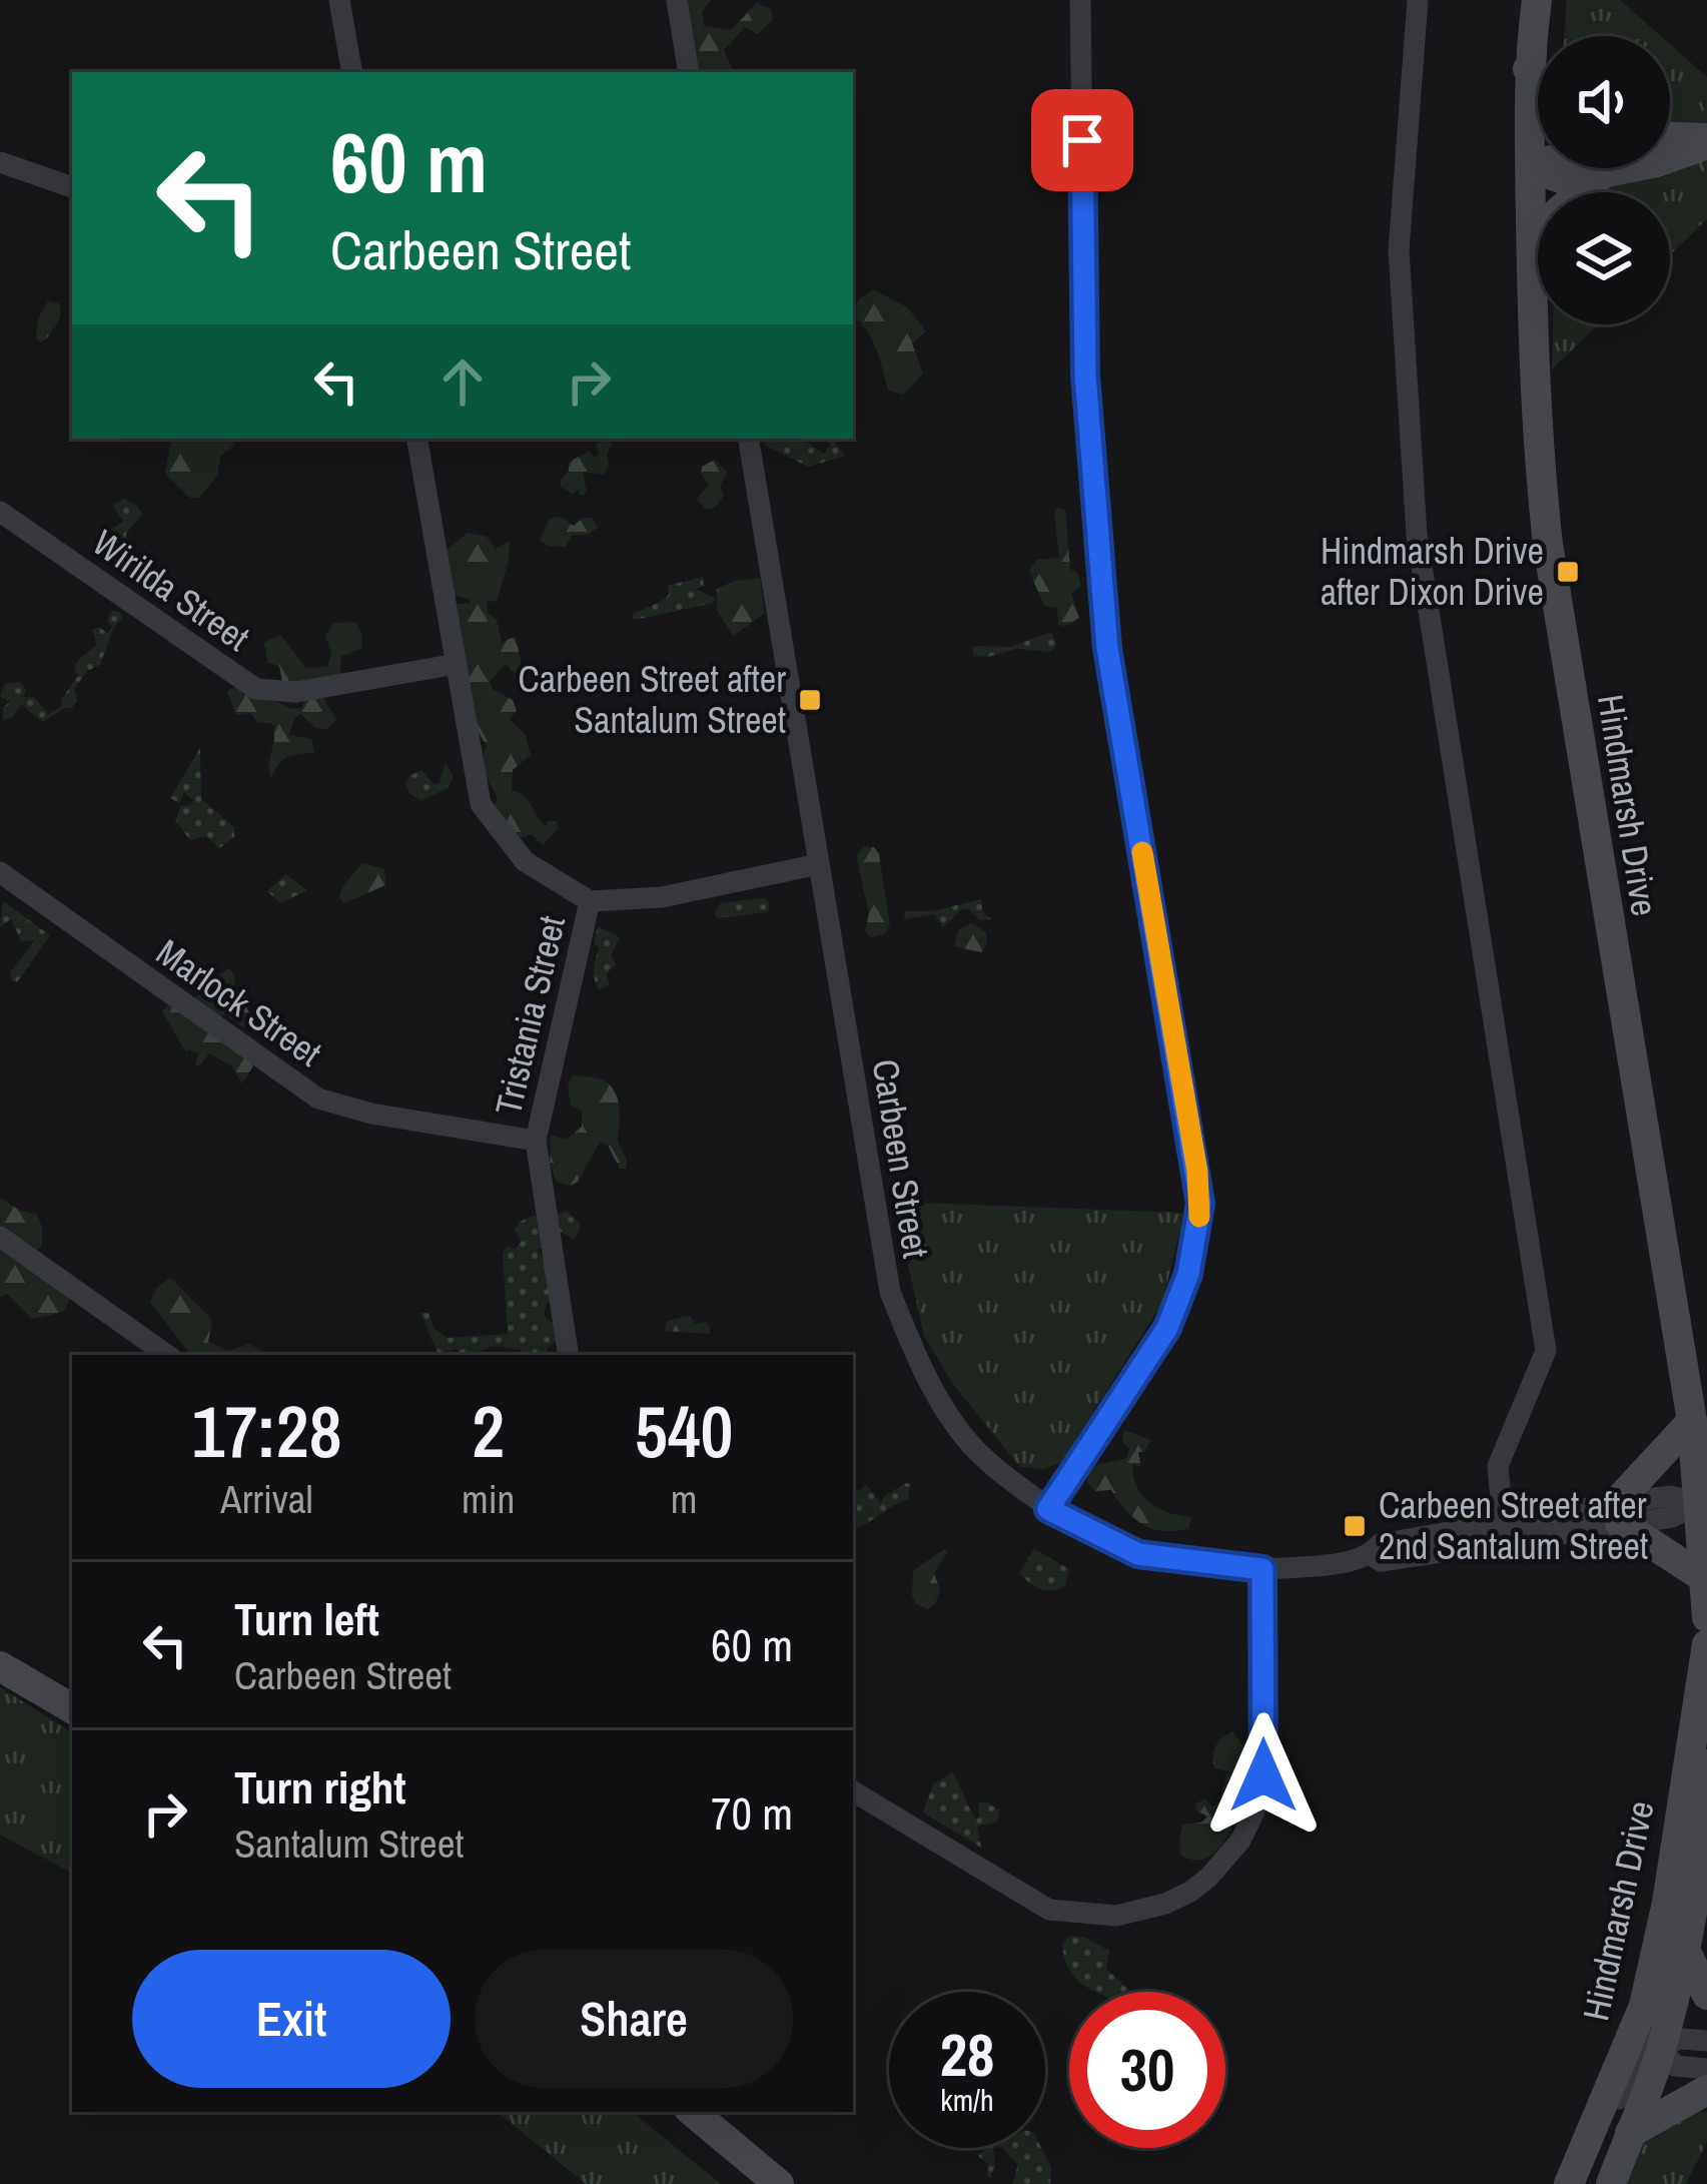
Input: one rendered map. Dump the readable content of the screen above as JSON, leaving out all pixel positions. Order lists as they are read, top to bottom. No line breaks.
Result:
{"streets":{"main road":["Hindmarsh Drive"],"street":["Wirilda Street","Marlock Street","Tristania Street","Carbeen Street"]},"crossings":[["Hindmarsh Drive","Carbeen Street"],["Marlock Street","Tristania Street"]],"places":{"transit":["Hindmarsh Drive after Dixon Drive","Carbeen Street after Santalum Street","Carbeen Street after 2nd Santalum Street"]},"page":{"turn":["60 m","Carbeen Street"],"eta":["17:28","Arrival","2","min","540","m"],"list":[{"name":"Turn left","note":"Carbeen Street","value":"60 m"},{"name":"Turn right","note":"Santalum Street","value":"70 m"}],"buttons":["Exit","Share"],"speed":"28 km/h","limit":"30"}}
